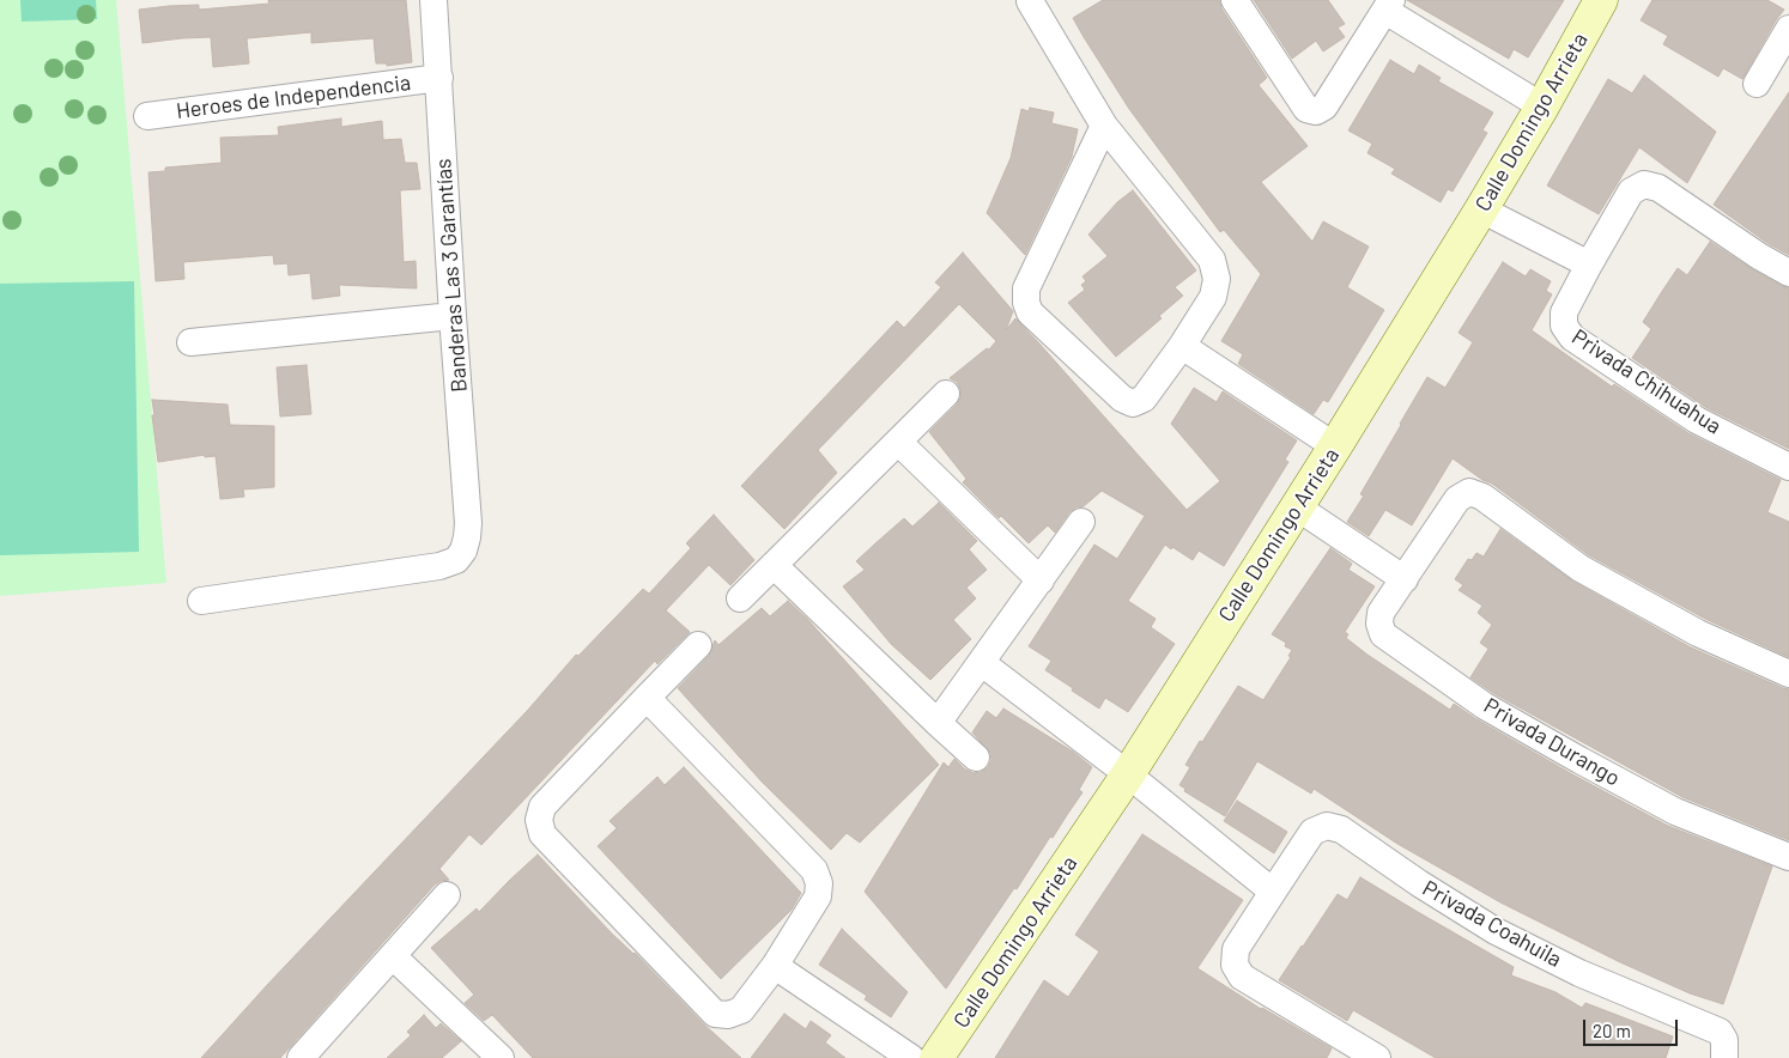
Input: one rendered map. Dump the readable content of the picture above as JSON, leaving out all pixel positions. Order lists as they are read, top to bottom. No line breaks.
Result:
{"streets":{"street":["Heroes de Independencia","Calle Domingo Arrieta","Banderas Las 3 Garantías","Privada Chihuahua","Privada Durango","Privada Coahuila"]},"crossings":[["Heroes de Independencia","Banderas Las 3 Garantías"]],"scale_bar":"20 m"}
